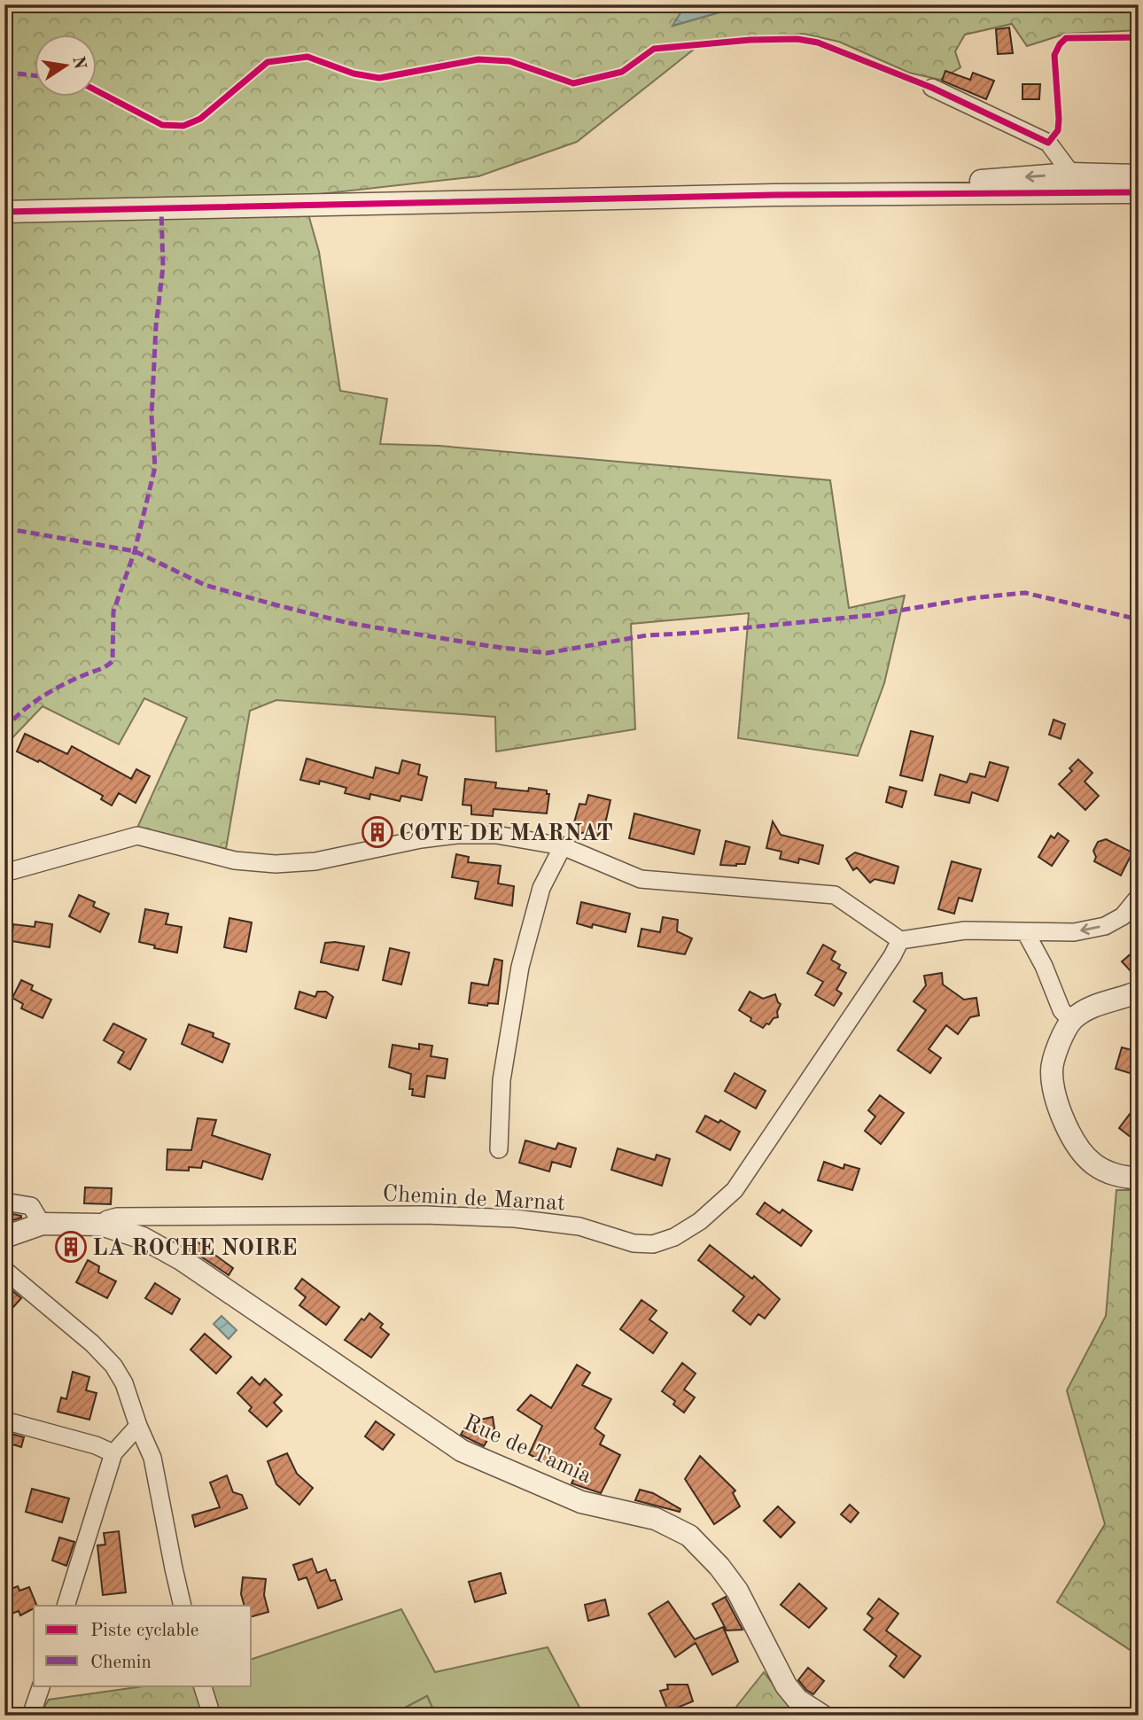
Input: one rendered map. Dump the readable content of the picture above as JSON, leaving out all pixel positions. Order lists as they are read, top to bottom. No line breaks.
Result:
{"streets":{"street":["Chemin de Marnat","Rue de Tamia"]},"crossings":[["Chemin de Marnat","Rue de Tamia"]],"places":{"building":["COTE DE MARNAT","LA ROCHE NOIRE"]},"legend":["Piste cyclable","Chemin"],"north":"right"}
